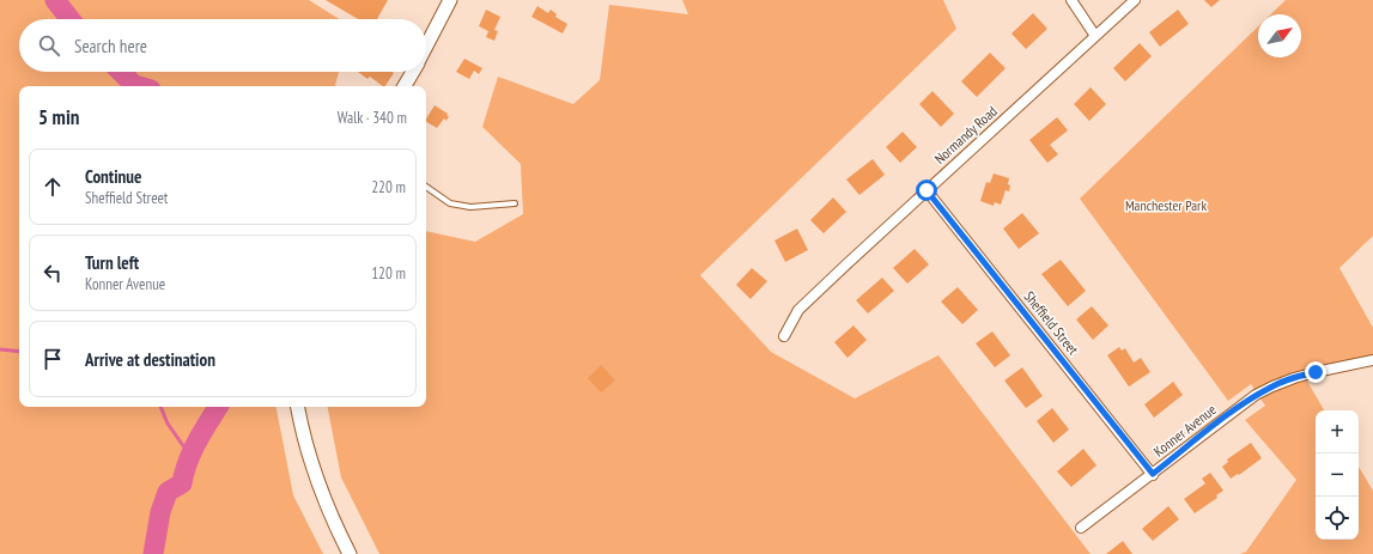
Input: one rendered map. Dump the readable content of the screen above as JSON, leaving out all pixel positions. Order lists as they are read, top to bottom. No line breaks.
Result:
{"streets":{"street":["Normandy Road","Sheffield Street","Konner Avenue"]},"crossings":[["Normandy Road","Sheffield Street"],["Sheffield Street","Konner Avenue"]],"parks":["Manchester Park"],"north":"top right","page":{"search":"Search here","heading":["5 min","Walk · 340 m"],"list":[["Continue","Sheffield Street","220 m"],["Turn left","Konner Avenue","120 m"],"Arrive at destination"],"map_buttons":["+","−"]}}
